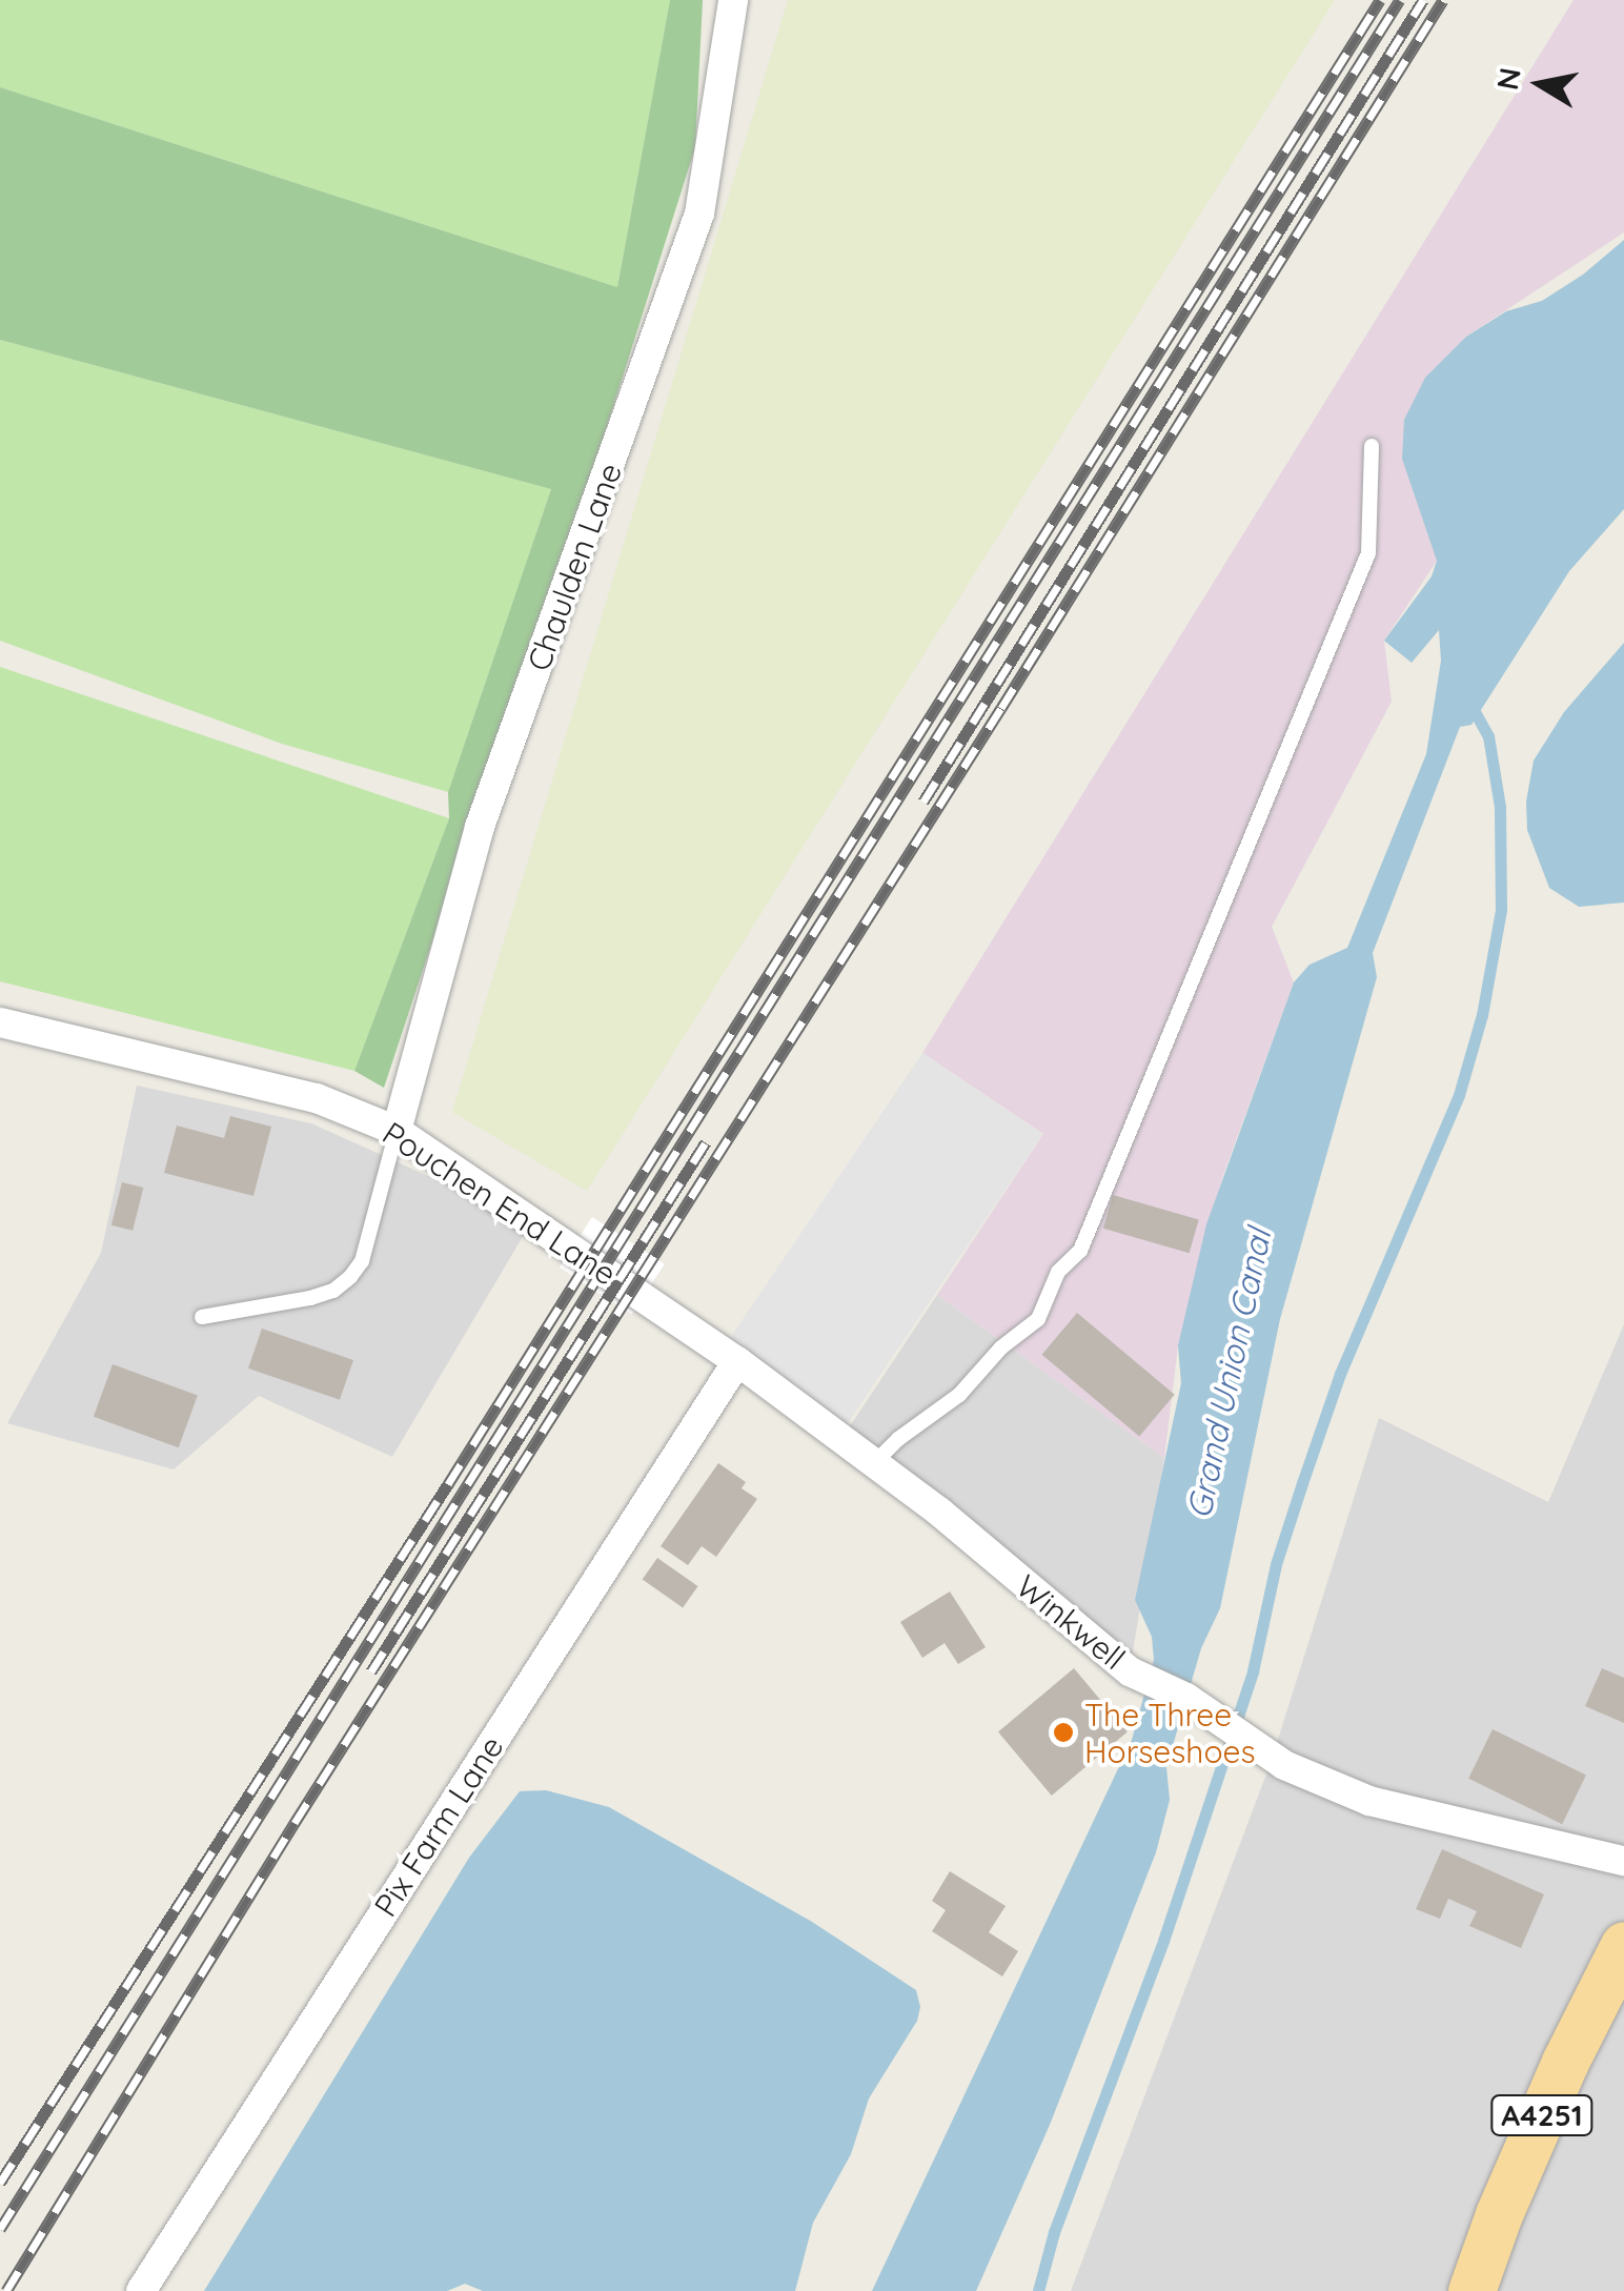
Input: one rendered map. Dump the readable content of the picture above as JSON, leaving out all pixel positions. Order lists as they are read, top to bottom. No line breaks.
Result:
{"streets":{"main road":["A4251"],"street":["Chaulden Lane","Pouchen End Lane","Winkwell","Pix Farm Lane"]},"crossings":[["Chaulden Lane","Pouchen End Lane"],["Pouchen End Lane","Winkwell"],["Pouchen End Lane","Pix Farm Lane"],["Winkwell","Pix Farm Lane"]],"water":["Grand Union Canal"],"places":["The Three Horseshoes"],"north":"left"}
